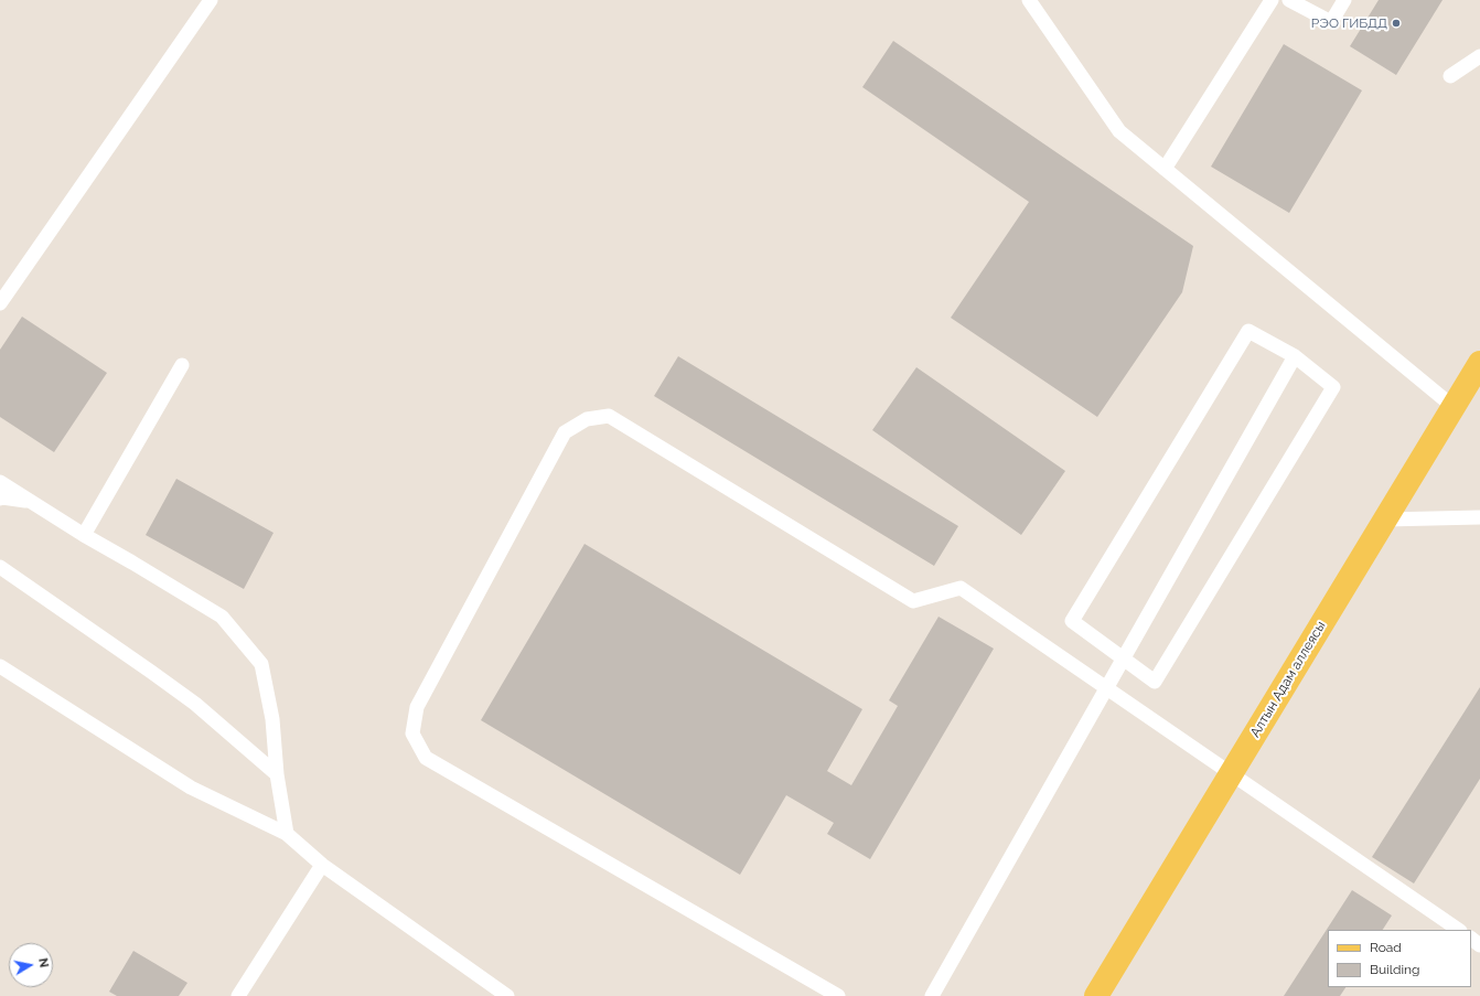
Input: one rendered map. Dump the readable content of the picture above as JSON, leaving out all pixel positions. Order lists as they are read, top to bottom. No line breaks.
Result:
{"streets":{"main road":["Алтын Адам аллеясы"]},"places":["РЭО ГИБДД"],"legend":["Road","Building"],"north":"right"}
